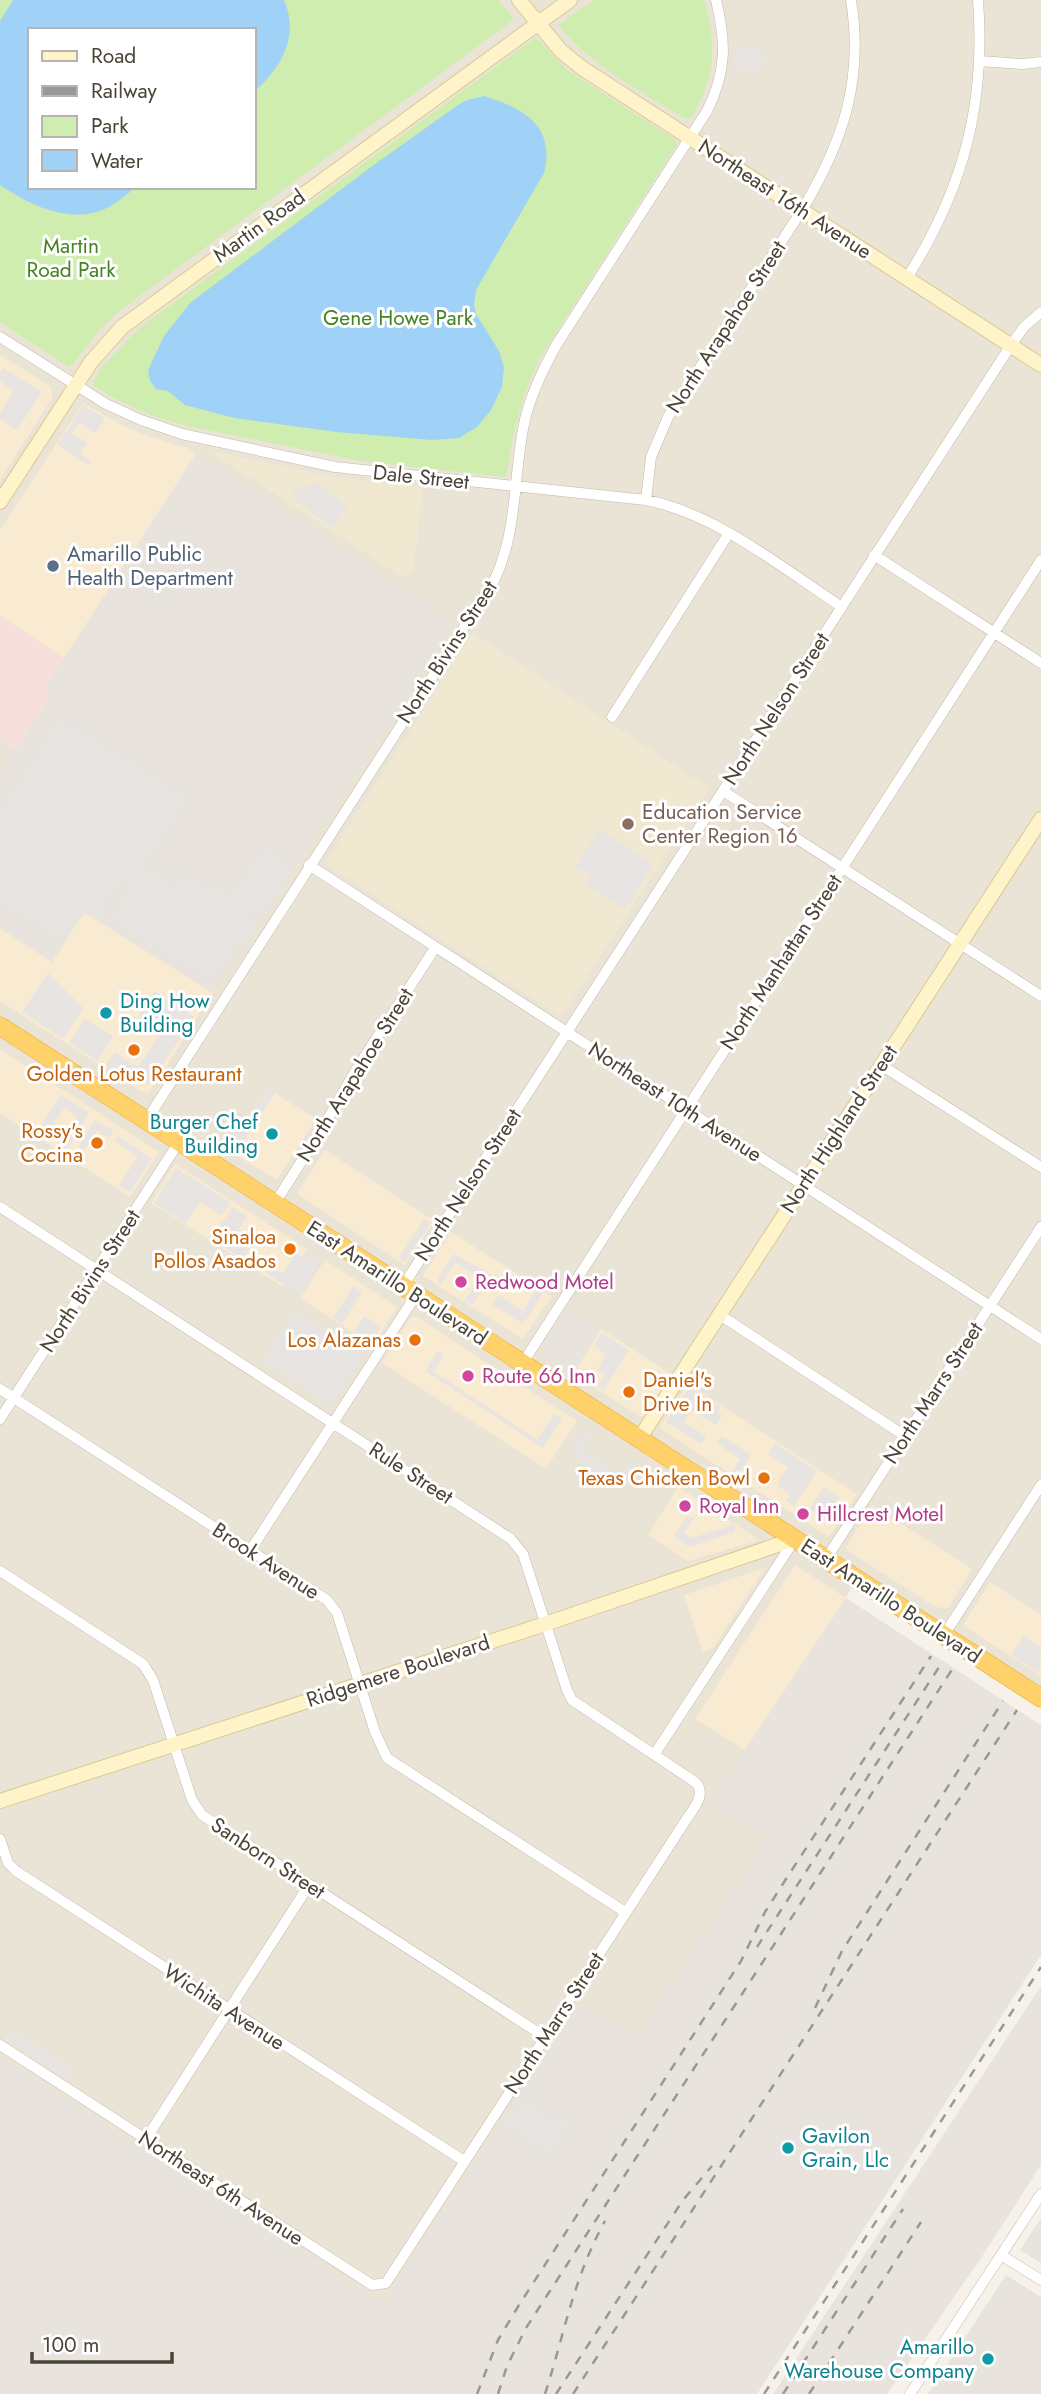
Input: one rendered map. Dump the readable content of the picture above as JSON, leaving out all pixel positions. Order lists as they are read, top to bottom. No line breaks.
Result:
{"streets":{"highway":["East Amarillo Boulevard"],"street":["Northeast 16th Avenue","Martin Road","North Arapahoe Street","Dale Street","North Bivins Street","North Nelson Street","North Manhattan Street","Northeast 10th Avenue","North Highland Street","North Marrs Street","Rule Street","Brook Avenue","Ridgemere Boulevard","Sanborn Street","Wichita Avenue","Northeast 6th Avenue"]},"crossings":[["Northeast 16th Avenue","Martin Road"],["Northeast 16th Avenue","North Arapahoe Street"],["Northeast 16th Avenue","North Bivins Street"],["Northeast 16th Avenue","North Nelson Street"],["Martin Road","Dale Street"],["North Arapahoe Street","Dale Street"],["North Arapahoe Street","Northeast 10th Avenue"],["North Arapahoe Street","East Amarillo Boulevard"],["Dale Street","North Bivins Street"],["Dale Street","North Nelson Street"],["North Bivins Street","Northeast 10th Avenue"],["North Bivins Street","East Amarillo Boulevard"],["North Bivins Street","Rule Street"],["North Bivins Street","Brook Avenue"],["North Nelson Street","Northeast 10th Avenue"],["North Nelson Street","East Amarillo Boulevard"],["North Nelson Street","Rule Street"],["North Nelson Street","Brook Avenue"],["North Manhattan Street","Northeast 10th Avenue"],["North Manhattan Street","East Amarillo Boulevard"],["Northeast 10th Avenue","North Highland Street"],["Northeast 10th Avenue","North Marrs Street"],["North Highland Street","East Amarillo Boulevard"],["East Amarillo Boulevard","North Marrs Street"],["East Amarillo Boulevard","Ridgemere Boulevard"],["North Marrs Street","Rule Street"],["North Marrs Street","Brook Avenue"],["North Marrs Street","Sanborn Street"],["North Marrs Street","Wichita Avenue"],["North Marrs Street","Northeast 6th Avenue"],["Rule Street","Ridgemere Boulevard"],["Brook Avenue","Ridgemere Boulevard"],["Ridgemere Boulevard","Sanborn Street"]],"parks":["Martin Road Park","Gene Howe Park"],"places":["Amarillo Public Health Department","Education Service Center Region 16","Ding How Building","Golden Lotus Restaurant","Burger Chef Building","Rossy's Cocina","Sinaloa Pollos Asados","Redwood Motel","Los Alazanas","Route 66 Inn","Daniel's Drive In","Texas Chicken Bowl","Royal Inn","Hillcrest Motel","Gavilon Grain, Llc","Amarillo Warehouse Company"],"legend":["Road","Railway","Park","Water"],"scale_bar":"100 m"}
